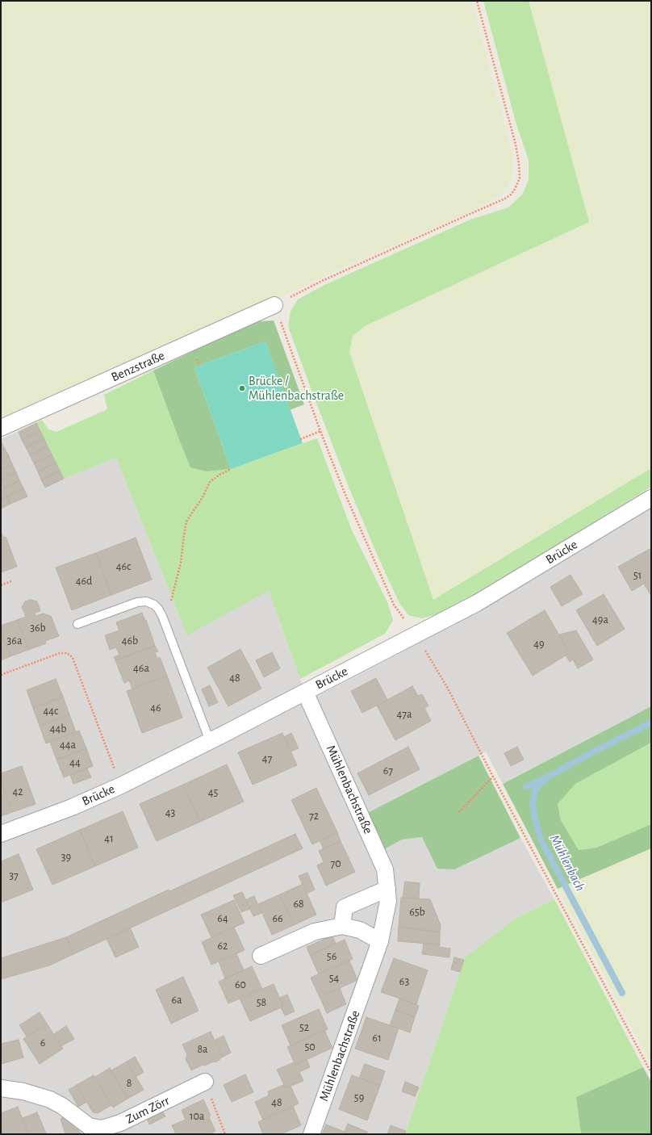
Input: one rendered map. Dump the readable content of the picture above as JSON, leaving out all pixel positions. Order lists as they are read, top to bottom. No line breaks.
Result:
{"streets":{"street":["Benzstraße","Brücke","Mühlenbachstraße","Zum Zörr"]},"crossings":[["Brücke","Mühlenbachstraße"]],"water":["Mühlenbach"],"places":["Brücke / Mühlenbachstraße"],"house_numbers":["46c","51","46d","49a","36b","36a","46b","49","46a","48","46","44c","47a","44b","44a","47","44","67","42","45","43","72","41","39","70","37","68","65b","64","66","62","56","54","63","60","6a","58","52","61","6","50","8a","8","59","48","10a"]}
